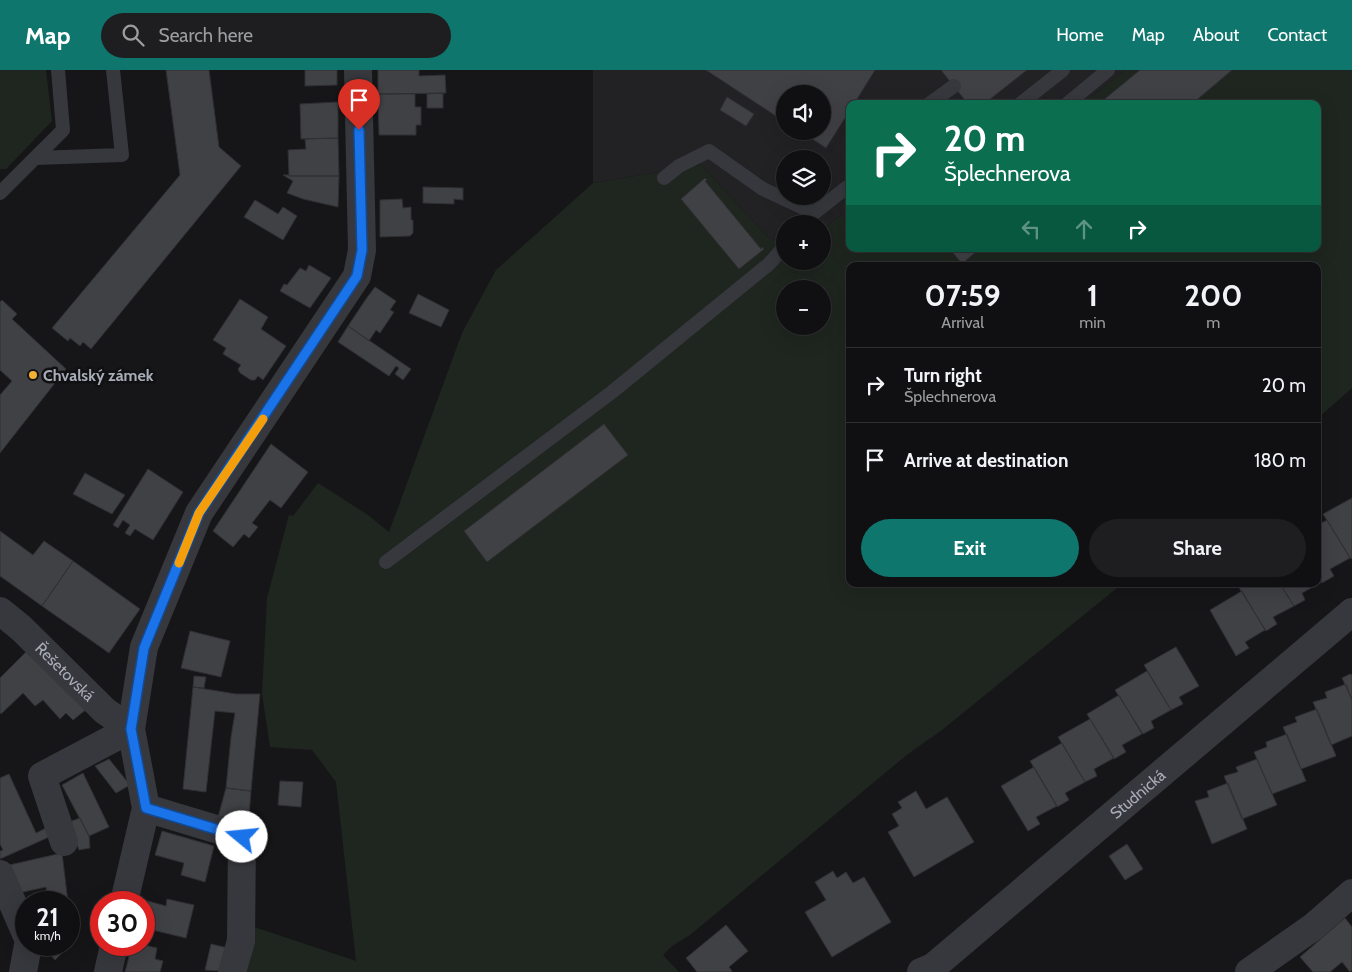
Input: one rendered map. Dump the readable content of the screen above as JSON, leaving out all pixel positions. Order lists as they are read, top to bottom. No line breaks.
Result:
{"streets":{"street":["Řešetovská","Studnická"]},"places":["Chvalský zámek"],"page":{"header":"Map","search":"Search here","nav":["Home","Map","About","Contact"],"map_buttons":["+","−"],"turn":["20 m","Šplechnerova"],"eta":["07:59","Arrival","1","min","200","m"],"list":[{"name":"Turn right","note":"Šplechnerova","value":"20 m"},{"name":"Arrive at destination","value":"180 m"}],"buttons":["Exit","Share"],"speed":"21 km/h","limit":"30"}}
